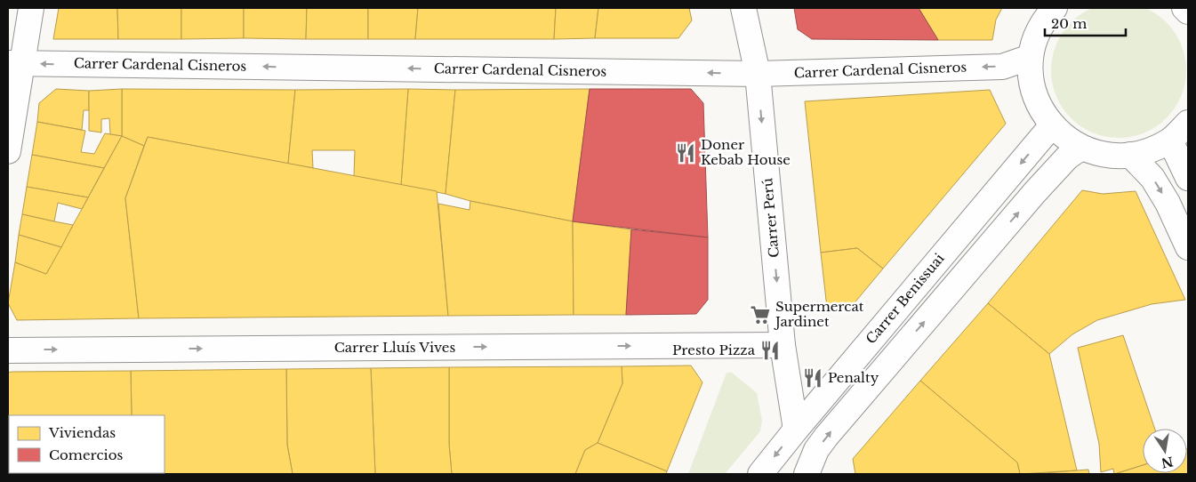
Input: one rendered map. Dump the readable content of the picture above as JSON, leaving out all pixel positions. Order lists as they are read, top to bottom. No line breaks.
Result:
{"streets":{"street":["Carrer Cardenal Cisneros","Carrer Perú","Carrer Benissuai","Carrer Lluís Vives"]},"crossings":[["Carrer Cardenal Cisneros","Carrer Perú"],["Carrer Perú","Carrer Benissuai"],["Carrer Perú","Carrer Lluís Vives"]],"one_way":["Carrer Cardenal Cisneros","Carrer Perú","Carrer Lluís Vives"],"places":{"restaurant":["Doner Kebab House","Presto Pizza","Penalty"],"supermarket":["Supermercat Jardinet"]},"legend":["Viviendas","Comercios"],"scale_bar":"20 m","north":"bottom"}
